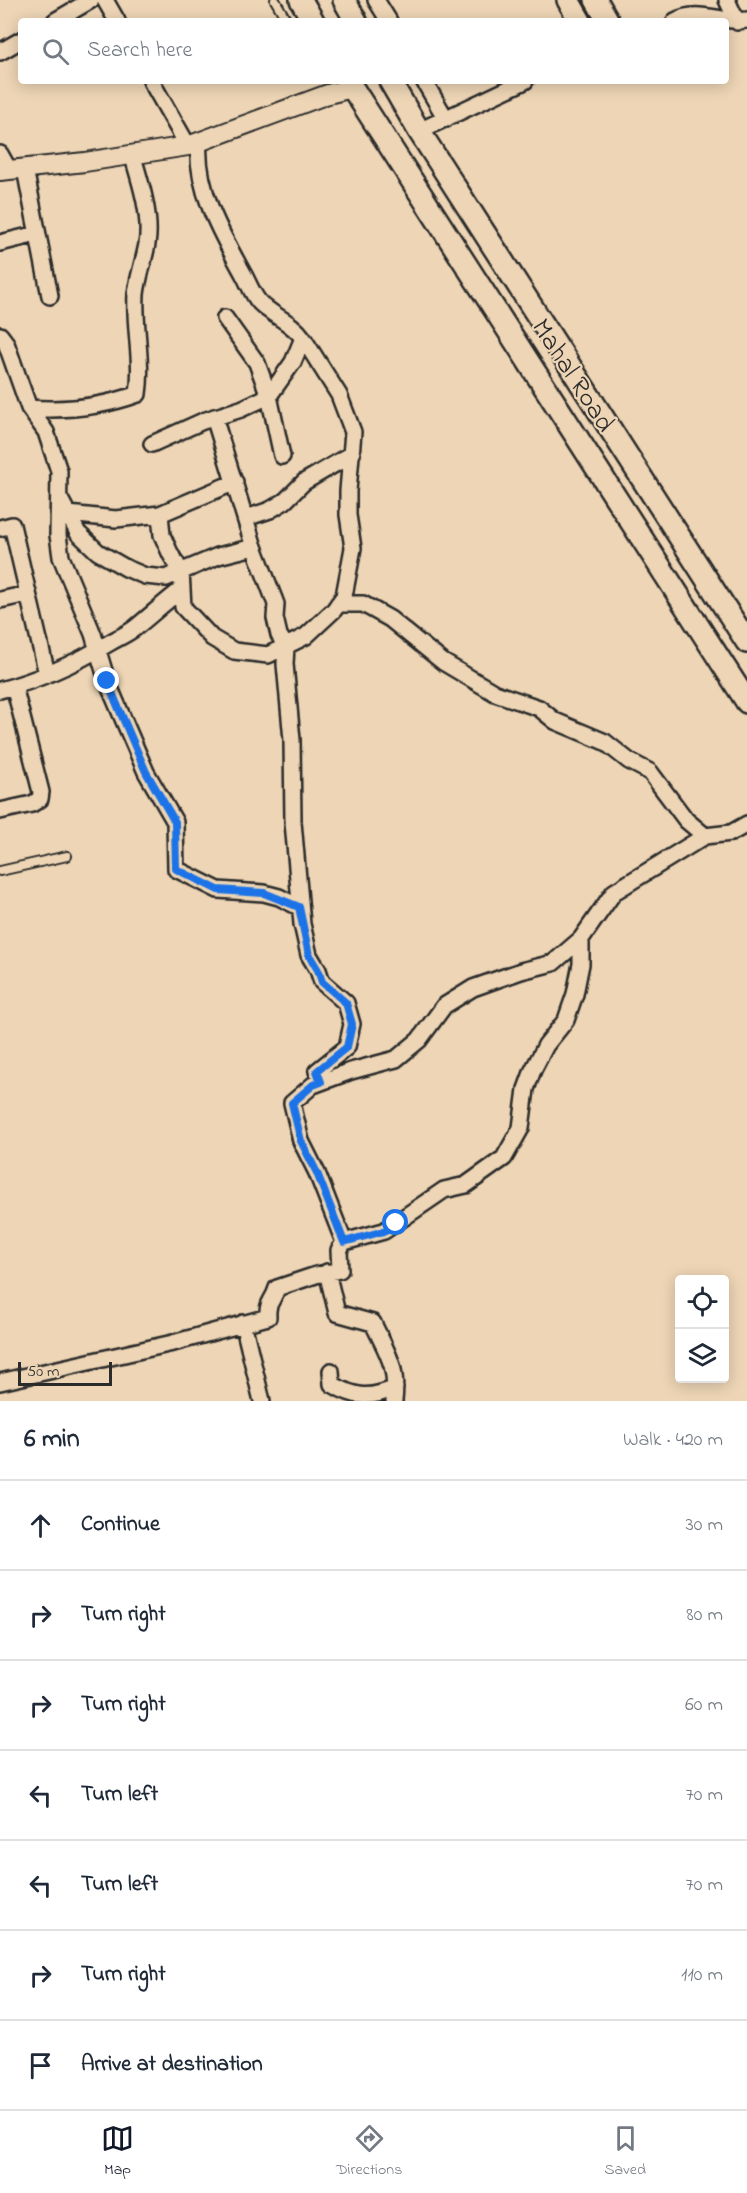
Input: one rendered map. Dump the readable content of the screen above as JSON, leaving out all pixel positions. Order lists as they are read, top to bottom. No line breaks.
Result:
{"streets":{"main road":["Mahal Road"]},"scale_bar":"50 m","page":{"search":"Search here","scale":"50 m","heading":["6 min","Walk · 420 m"],"list":[["Continue","30 m"],["Turn right","80 m"],["Turn right","60 m"],["Turn left","70 m"],["Turn left","70 m"],["Turn right","110 m"],"Arrive at destination"],"nav":["Map","Directions","Saved"]}}
